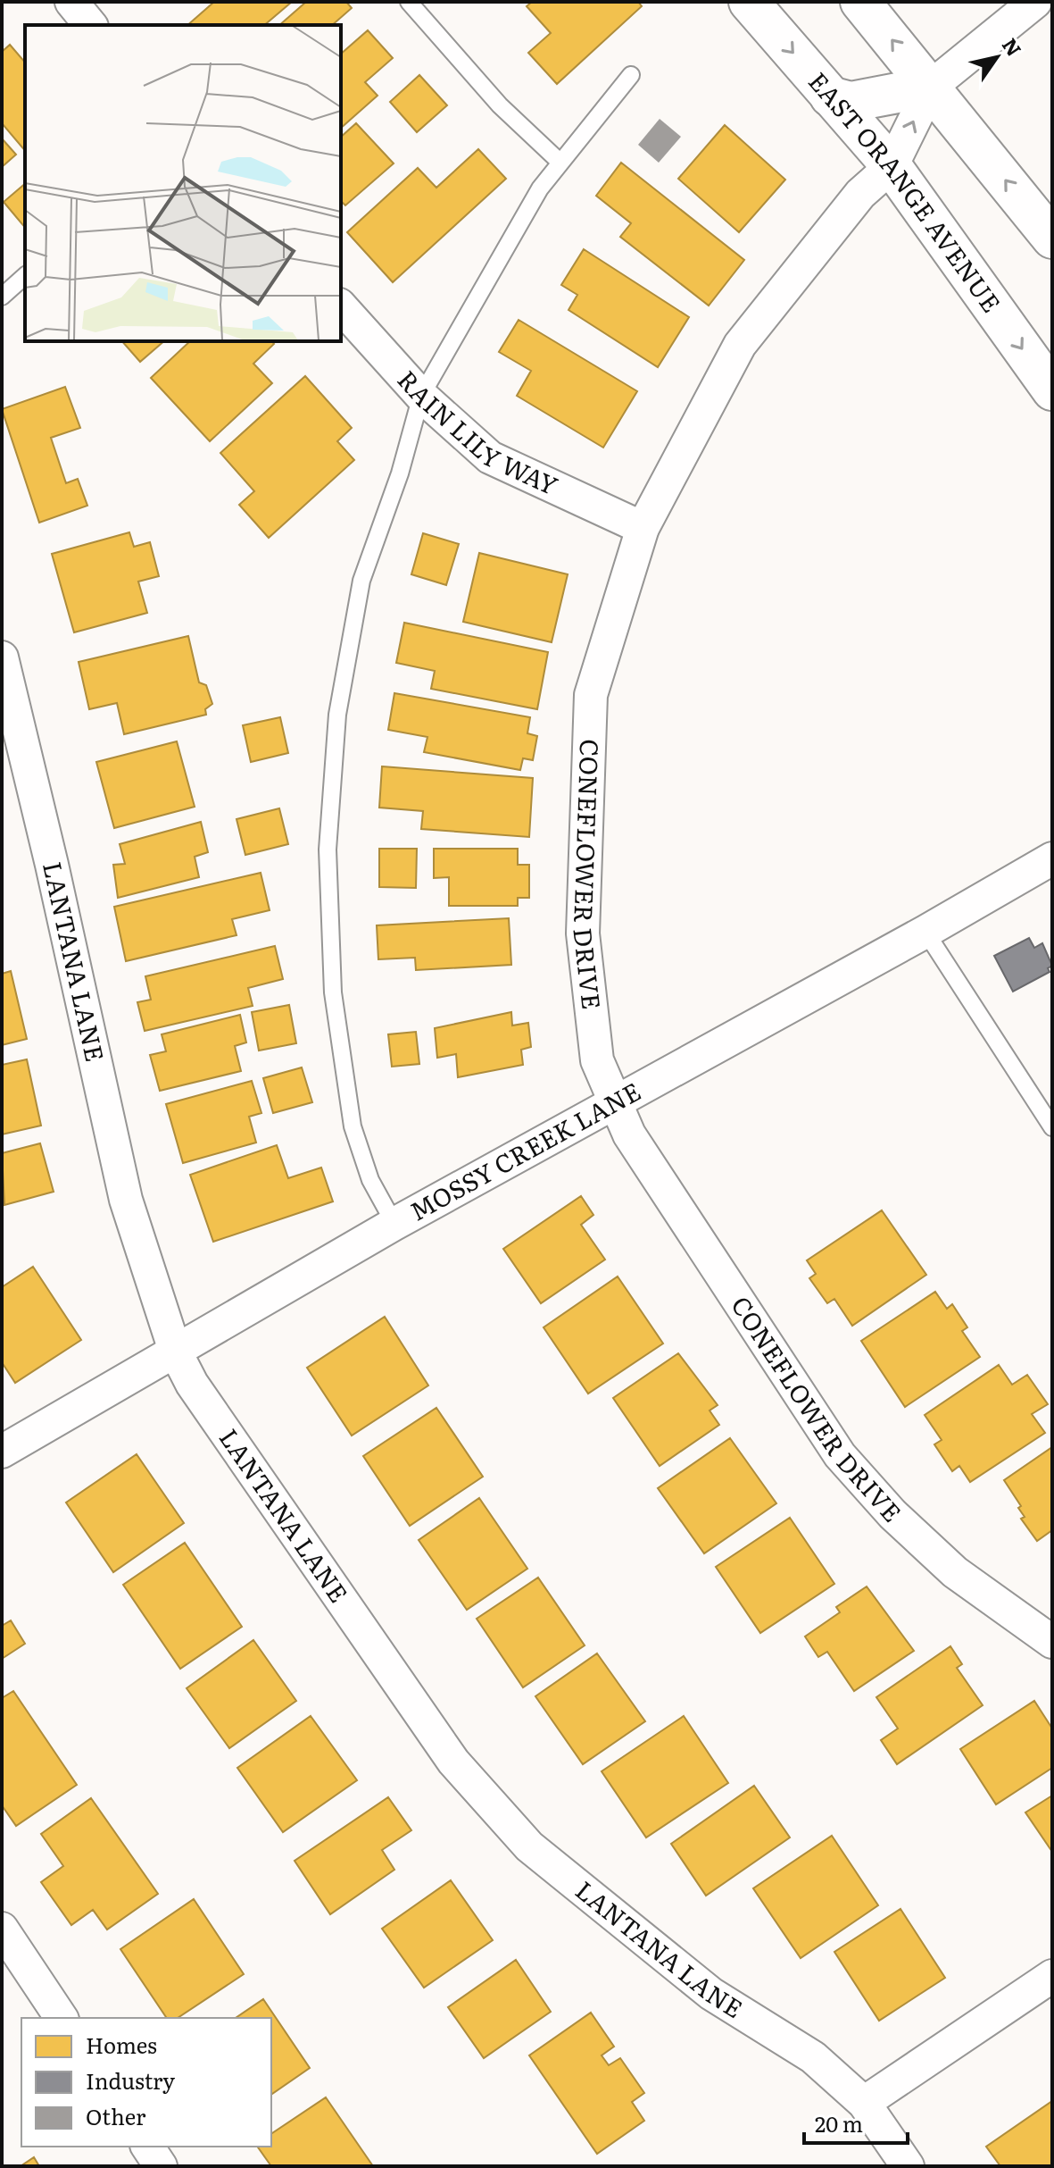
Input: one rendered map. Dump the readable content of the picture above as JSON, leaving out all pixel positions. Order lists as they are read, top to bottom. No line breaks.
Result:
{"streets":{"street":["EAST ORANGE AVENUE","RAIN LILY WAY","CONEFLOWER DRIVE","LANTANA LANE","MOSSY CREEK LANE"]},"crossings":[["EAST ORANGE AVENUE","CONEFLOWER DRIVE"],["RAIN LILY WAY","CONEFLOWER DRIVE"],["CONEFLOWER DRIVE","MOSSY CREEK LANE"],["LANTANA LANE","MOSSY CREEK LANE"]],"legend":["Homes","Industry","Other"],"scale_bar":"20 m","north":"top right"}
